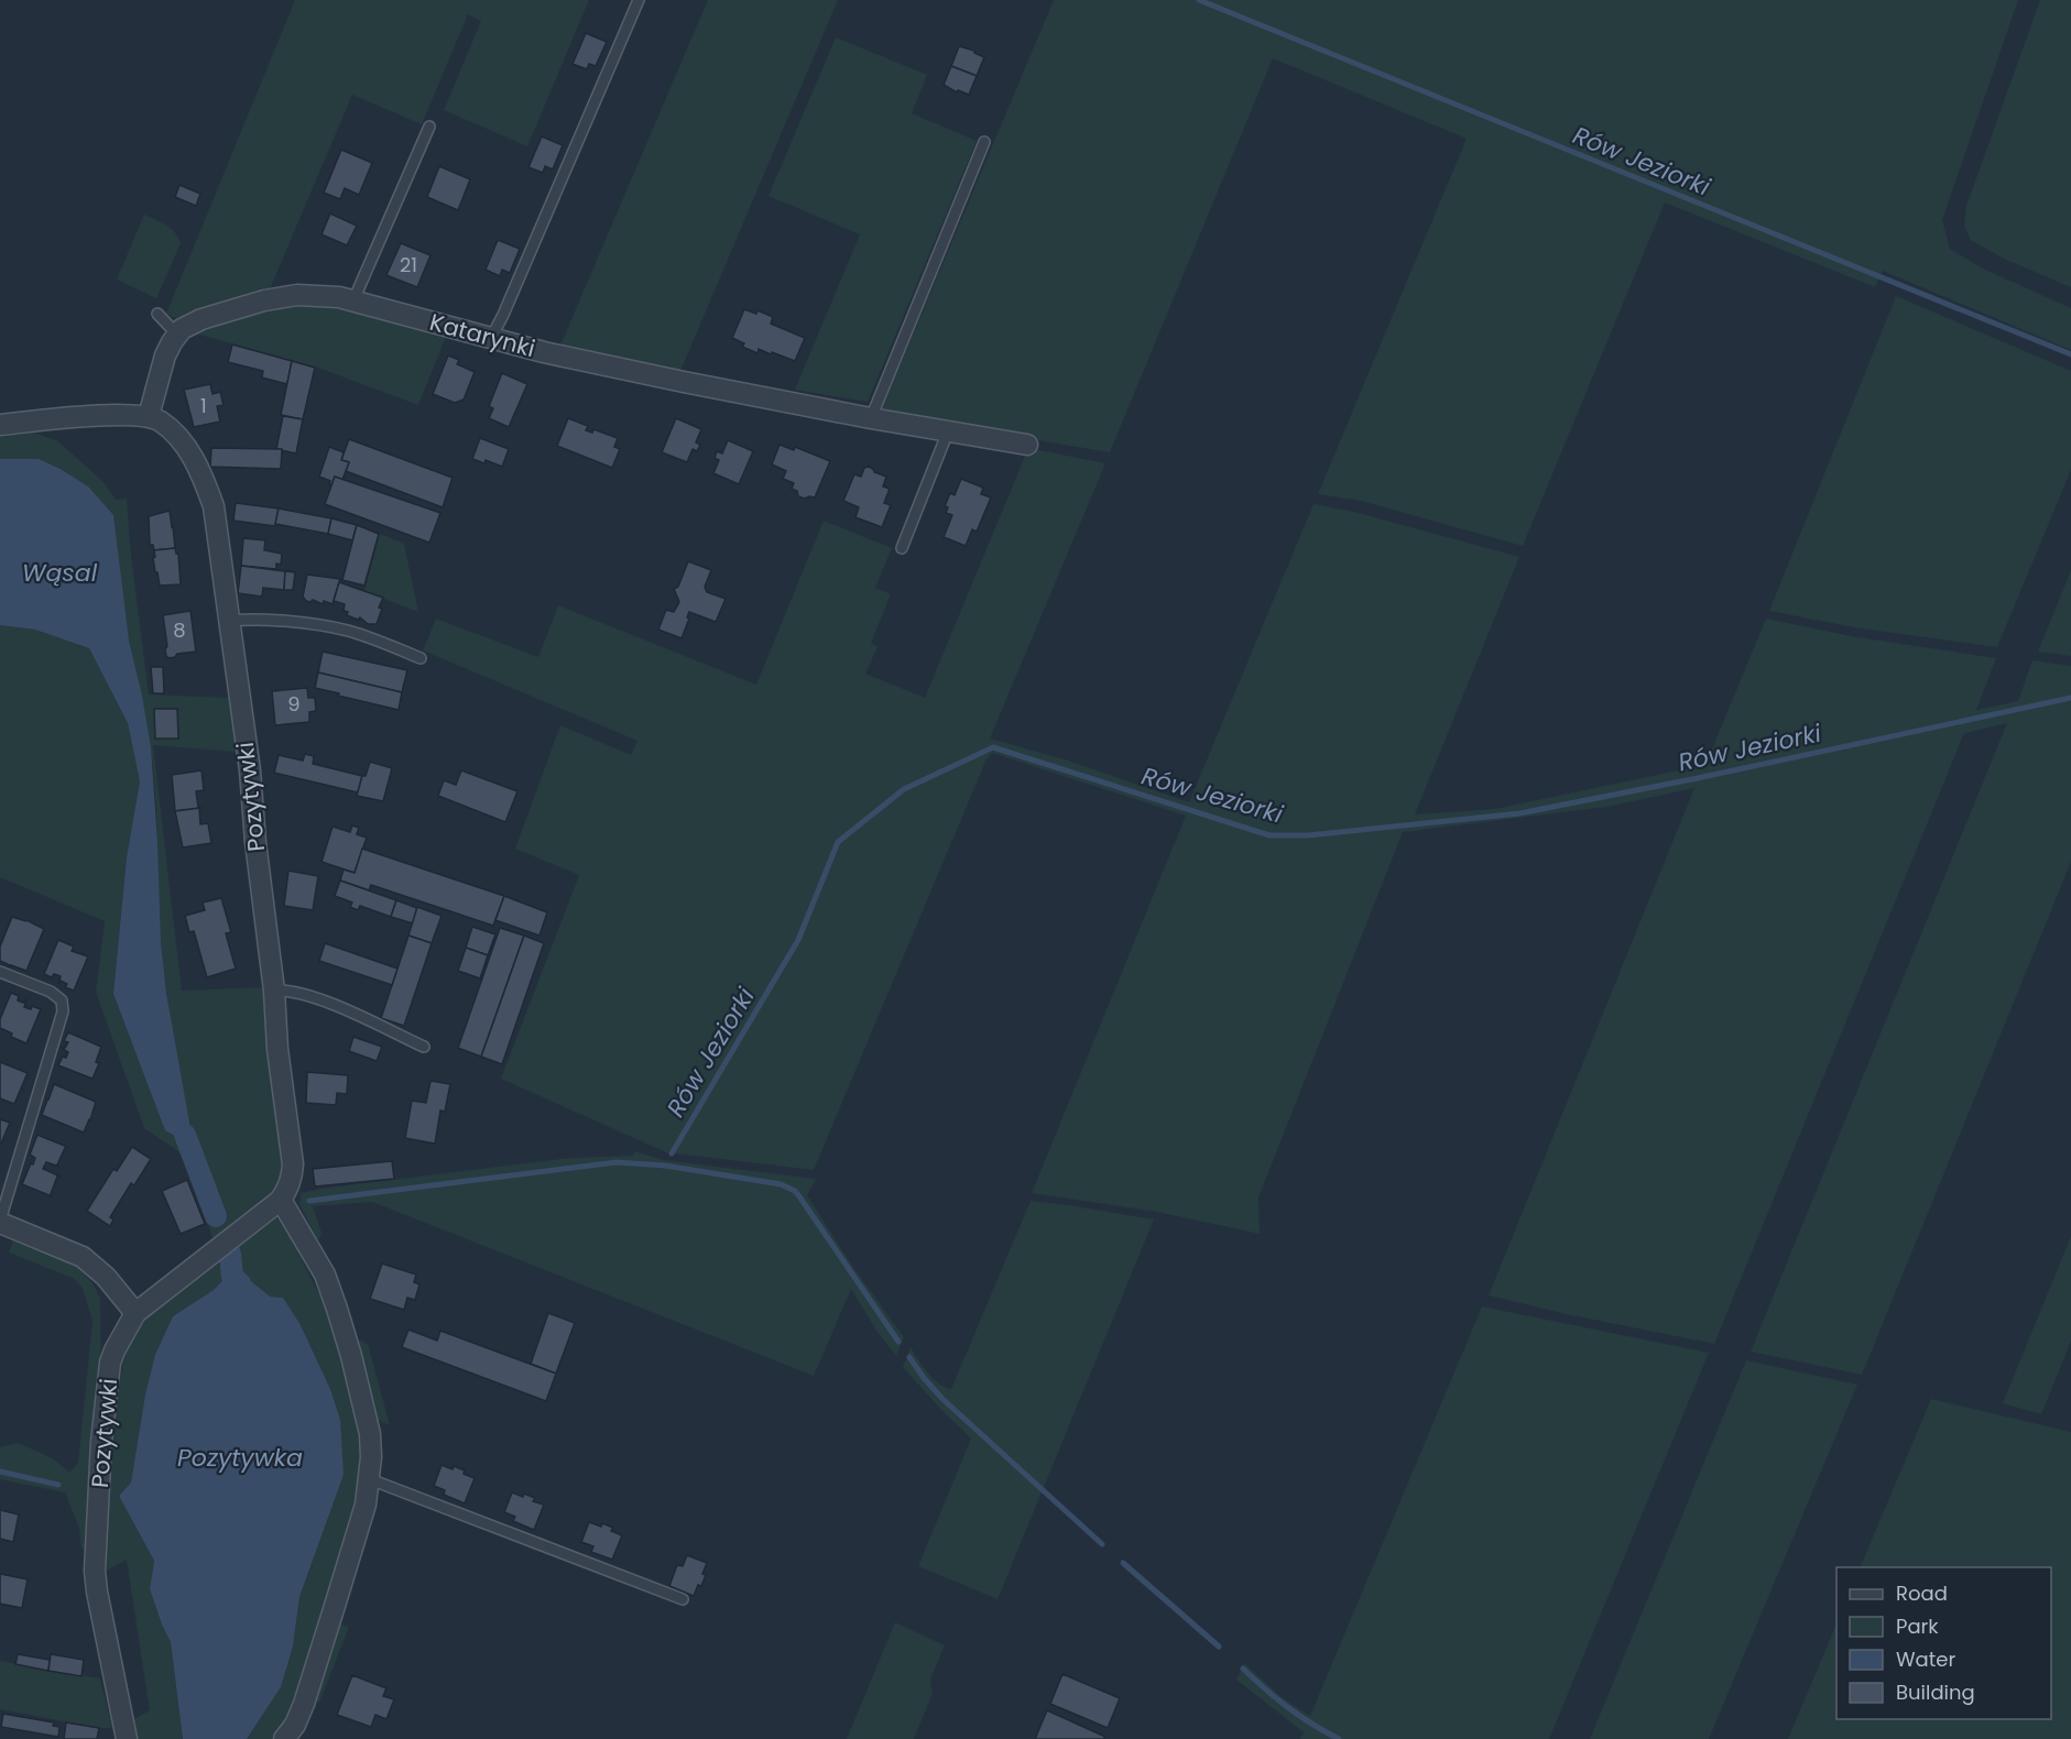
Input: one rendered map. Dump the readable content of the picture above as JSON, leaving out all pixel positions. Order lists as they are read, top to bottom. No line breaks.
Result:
{"streets":{"street":["Katarynki","Pozytywki"]},"water":["Rów Jeziorki","Wąsal","Pozytywka"],"house_numbers":["21","1","8","9"],"legend":["Road","Park","Water","Building"]}
